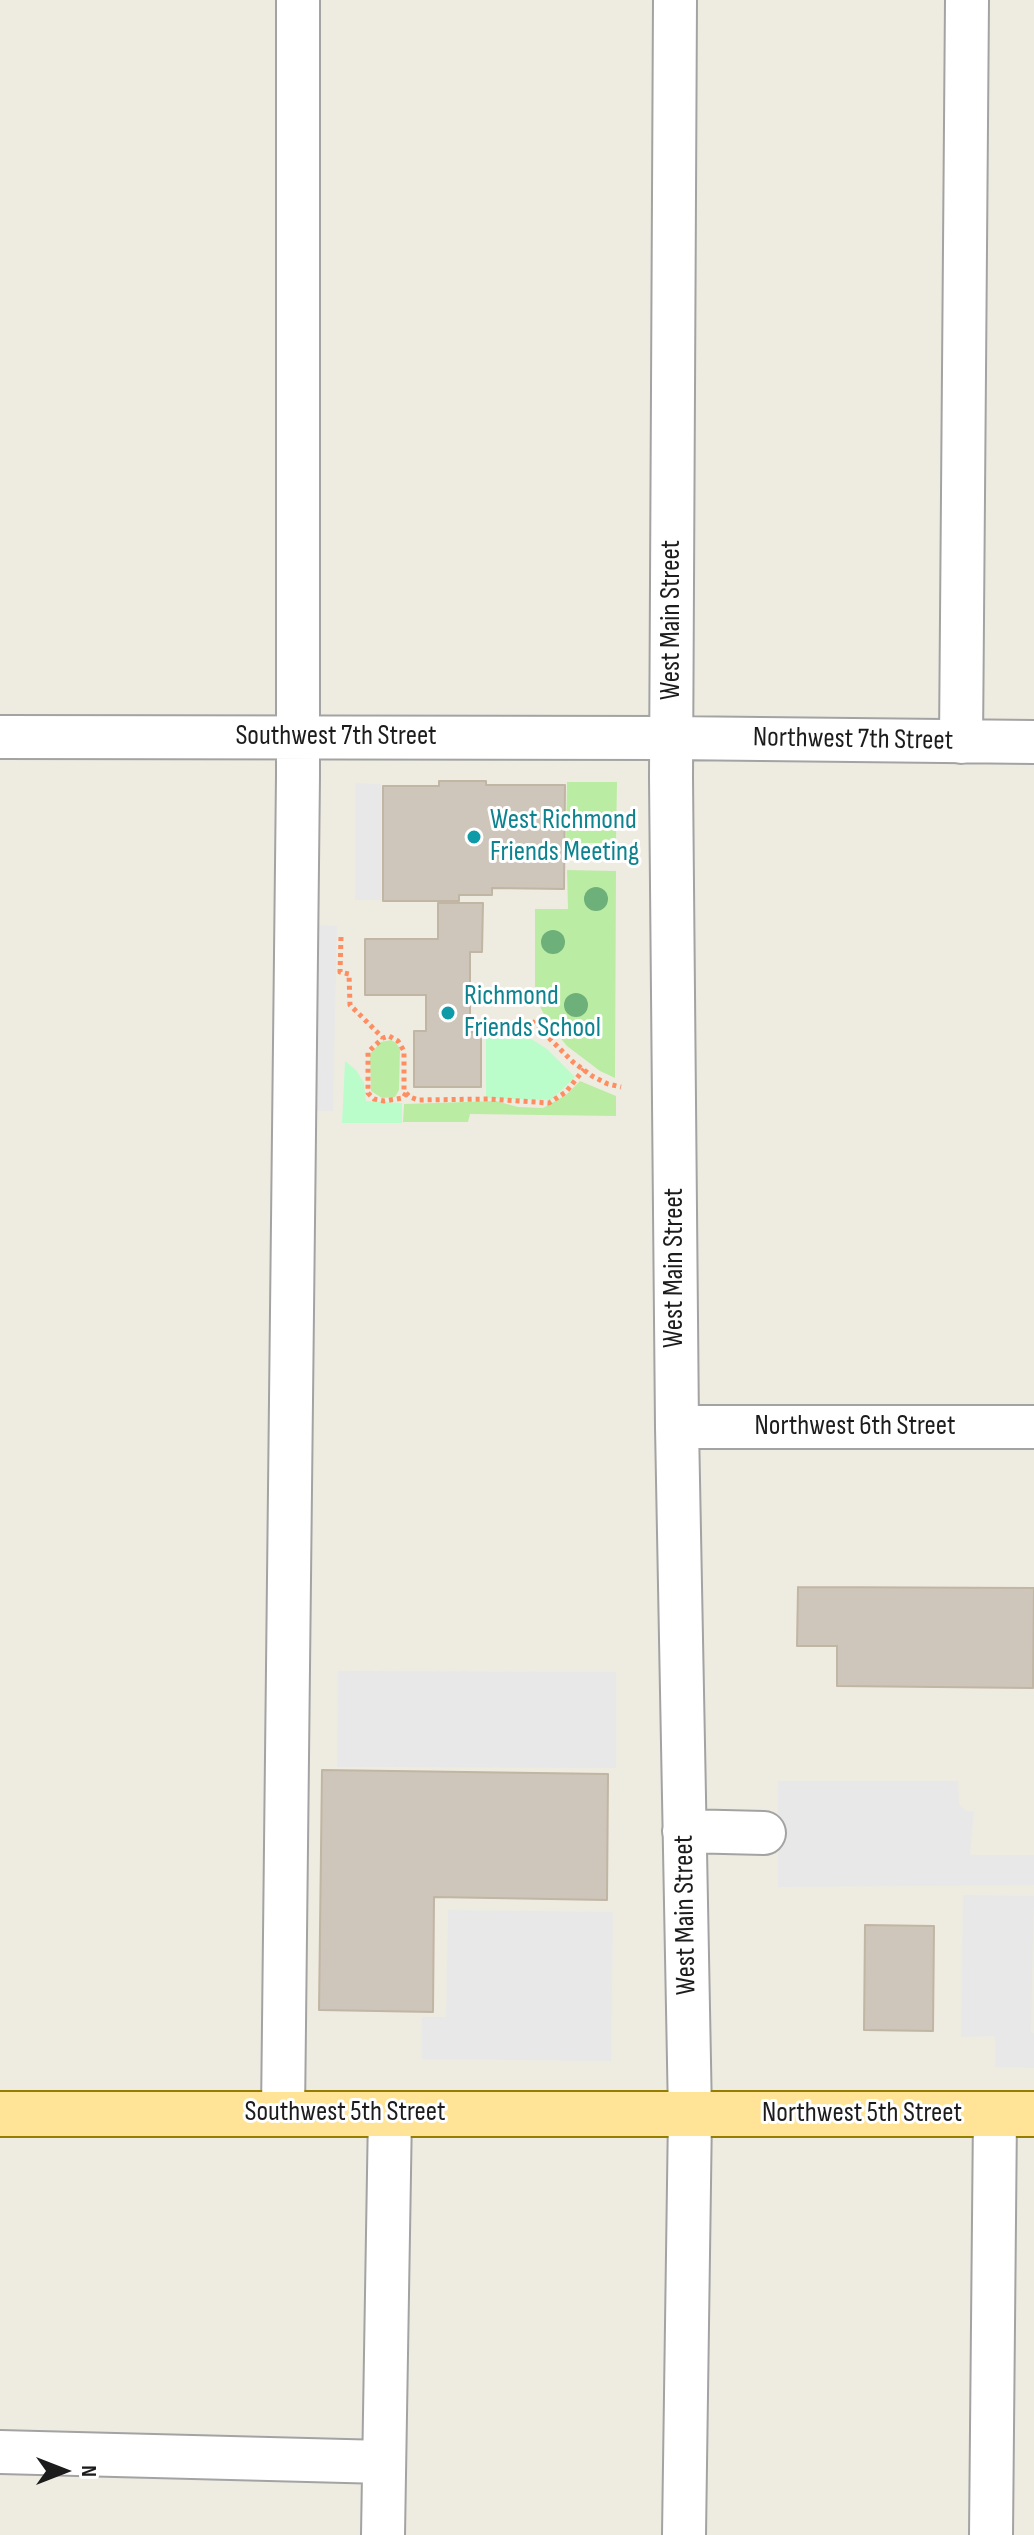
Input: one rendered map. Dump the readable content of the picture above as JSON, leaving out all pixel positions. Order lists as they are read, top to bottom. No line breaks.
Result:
{"streets":{"main road":["Southwest 5th Street","Northwest 5th Street"],"street":["West Main Street","Southwest 7th Street","Northwest 7th Street","Northwest 6th Street"]},"crossings":[["West Main Street","Southwest 7th Street"],["West Main Street","Northwest 7th Street"],["West Main Street","Northwest 6th Street"],["West Main Street","Southwest 5th Street"],["West Main Street","Northwest 5th Street"],["Southwest 7th Street","Northwest 7th Street"],["Southwest 5th Street","Northwest 5th Street"]],"places":["West Richmond Friends Meeting","Richmond Friends School"],"north":"right"}
